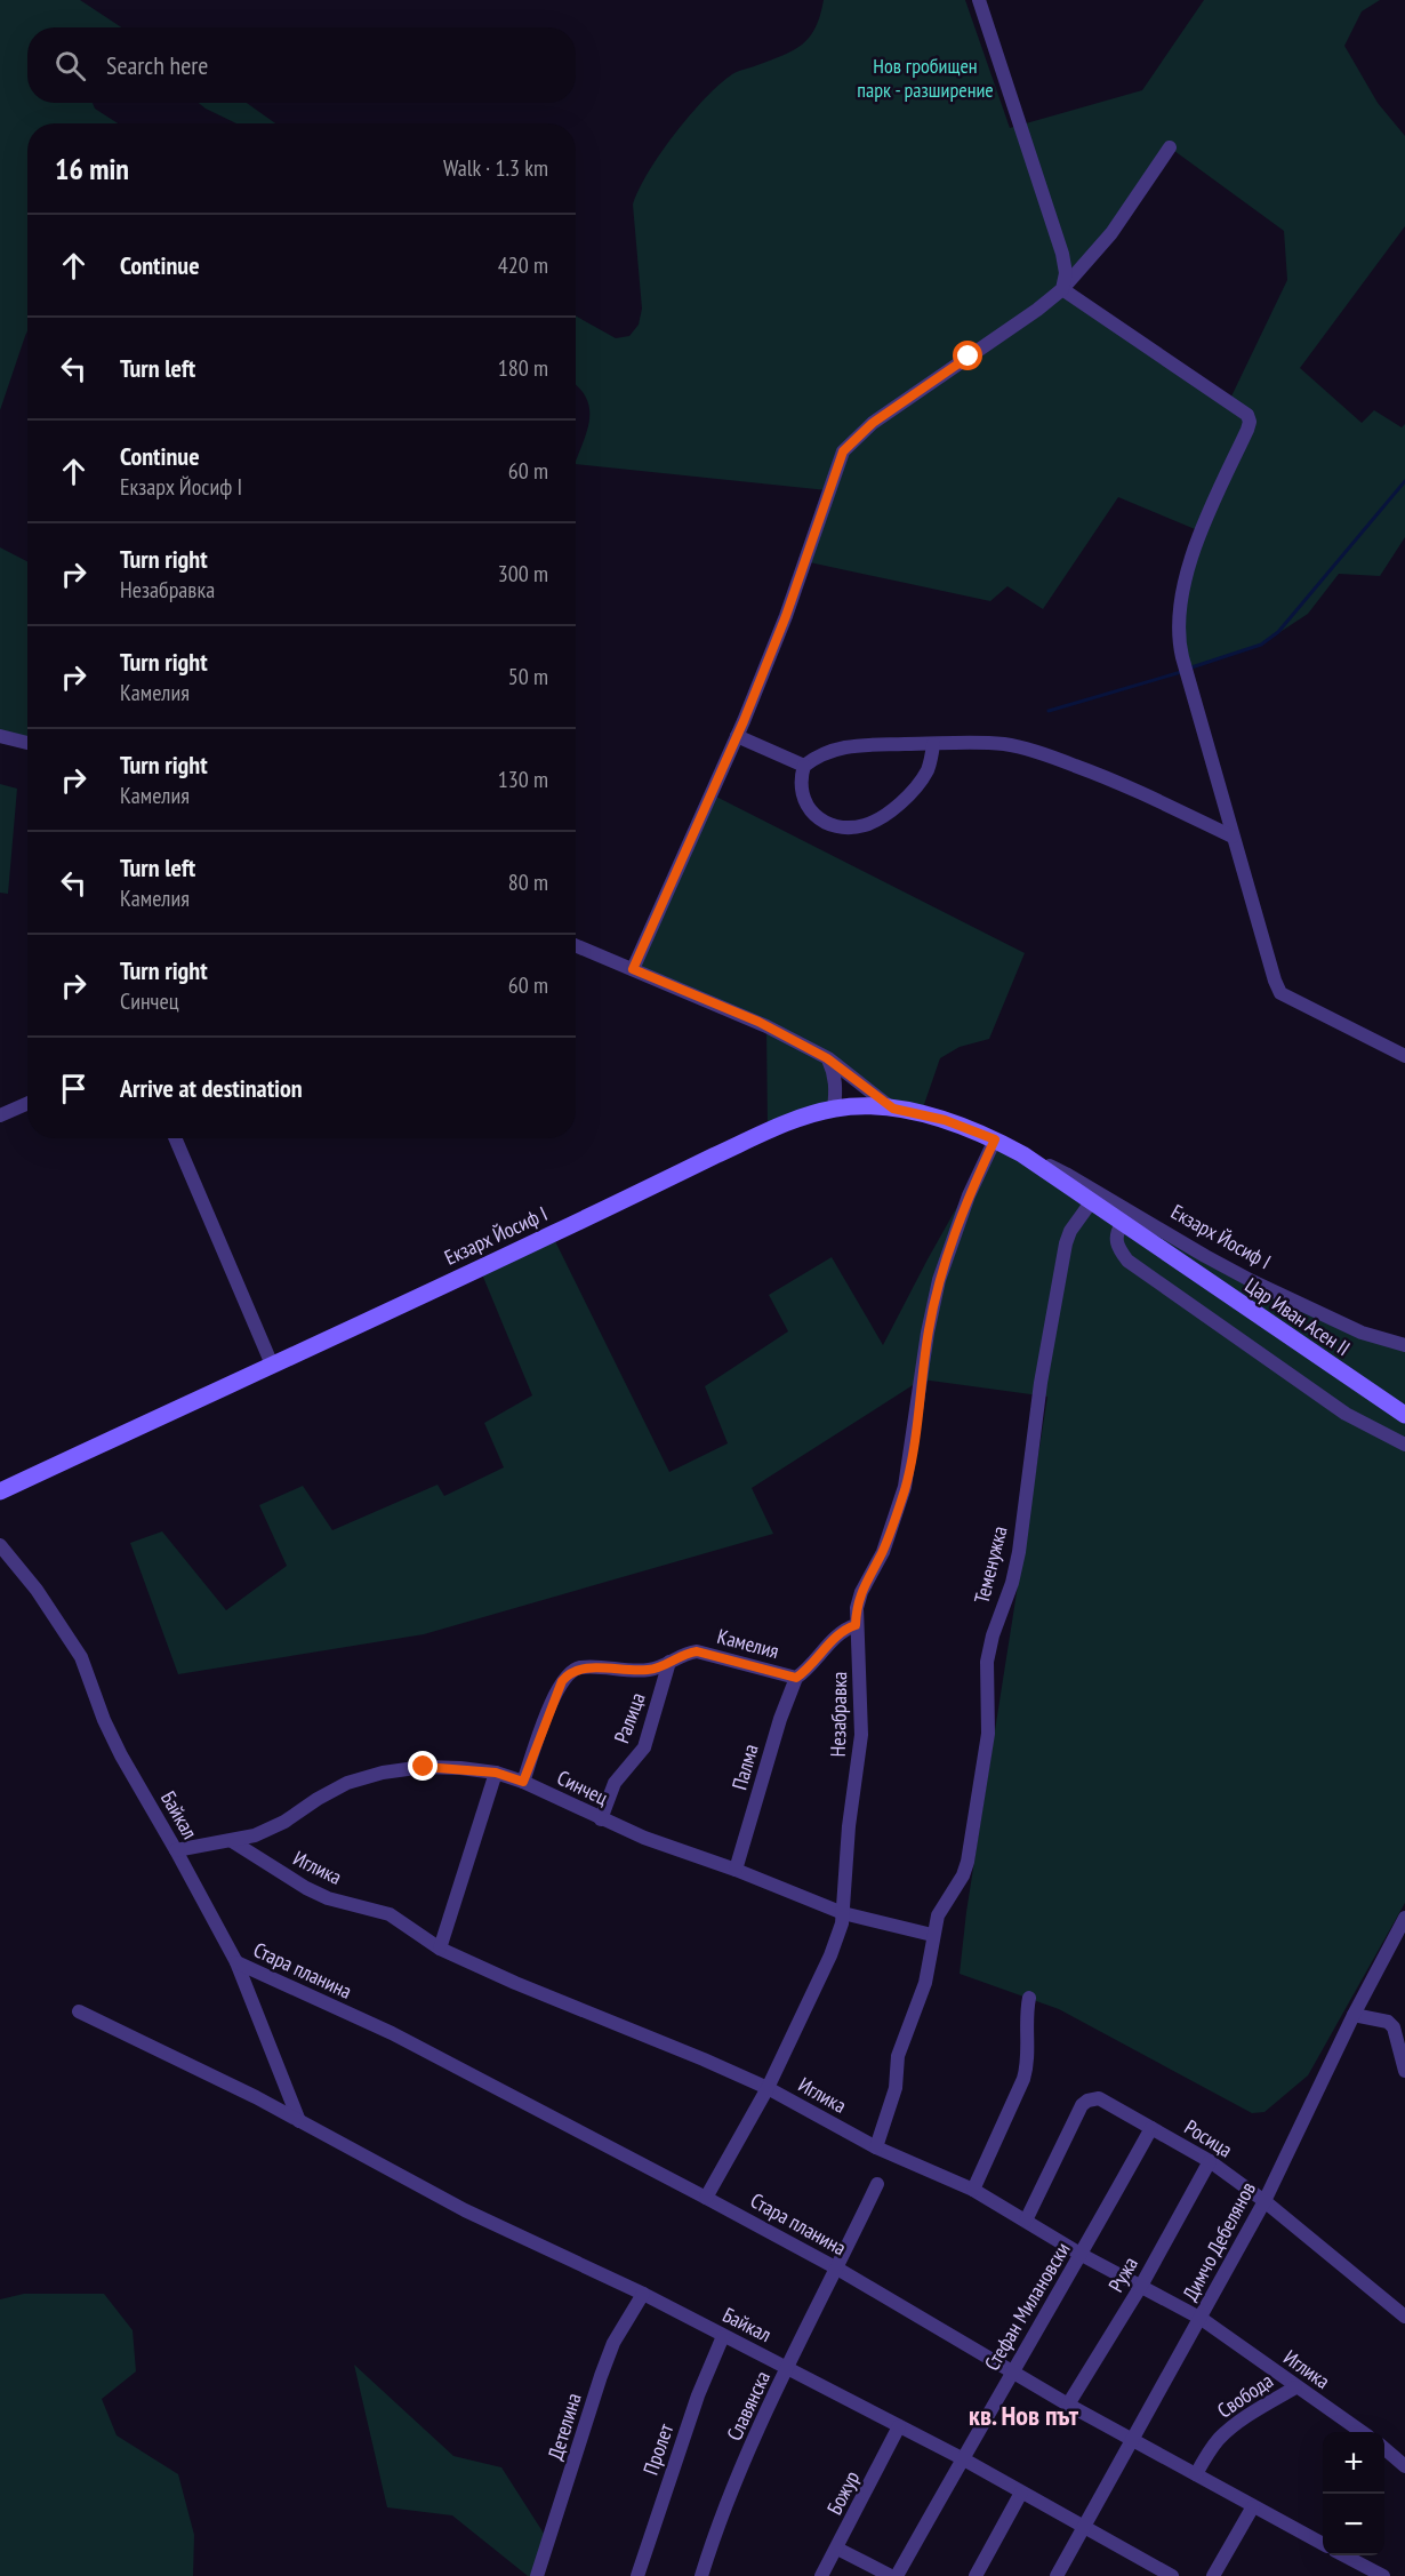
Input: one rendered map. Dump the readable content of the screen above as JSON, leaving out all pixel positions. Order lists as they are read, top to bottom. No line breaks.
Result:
{"streets":{"main road":["Екзарх Йосиф I","Цар Иван Асен II"],"street":["Теменужка","Камелия","Незабравка","Ралица","Палма","Синчец","Байкал","Иглика","Стара планина","Росица","Димчо Дебелянов","Ружа","Стефан Милановски","Свобода","Славянска","Детелина","Пролет","Божур"]},"crossings":[["Екзарх Йосиф I","Цар Иван Асен II"],["Екзарх Йосиф I","Теменужка"],["Екзарх Йосиф I","Незабравка"],["Цар Иван Асен II","Теменужка"],["Теменужка","Синчец"],["Камелия","Незабравка"],["Камелия","Ралица"],["Камелия","Палма"],["Камелия","Синчец"],["Незабравка","Синчец"],["Незабравка","Иглика"],["Незабравка","Стара планина"],["Ралица","Синчец"],["Палма","Синчец"],["Синчец","Байкал"],["Синчец","Иглика"],["Байкал","Стара планина"],["Байкал","Димчо Дебелянов"],["Байкал","Стефан Милановски"],["Байкал","Славянска"],["Байкал","Детелина"],["Байкал","Пролет"],["Байкал","Божур"],["Иглика","Росица"],["Иглика","Димчо Дебелянов"],["Иглика","Ружа"],["Иглика","Стефан Милановски"],["Иглика","Свобода"],["Стара планина","Димчо Дебелянов"],["Стара планина","Ружа"],["Стара планина","Стефан Милановски"],["Стара планина","Свобода"],["Стара планина","Славянска"],["Росица","Димчо Дебелянов"],["Росица","Ружа"],["Росица","Стефан Милановски"]],"districts":["кв. Нов път"],"parks":["Нов гробищен парк - разширение"],"page":{"search":"Search here","heading":["16 min","Walk · 1.3 km"],"list":[["Continue","420 m"],["Turn left","180 m"],["Continue","Екзарх Йосиф I","60 m"],["Turn right","Незабравка","300 m"],["Turn right","Камелия","50 m"],["Turn right","Камелия","130 m"],["Turn left","Камелия","80 m"],["Turn right","Синчец","60 m"],"Arrive at destination"],"map_buttons":["+","−"]}}
